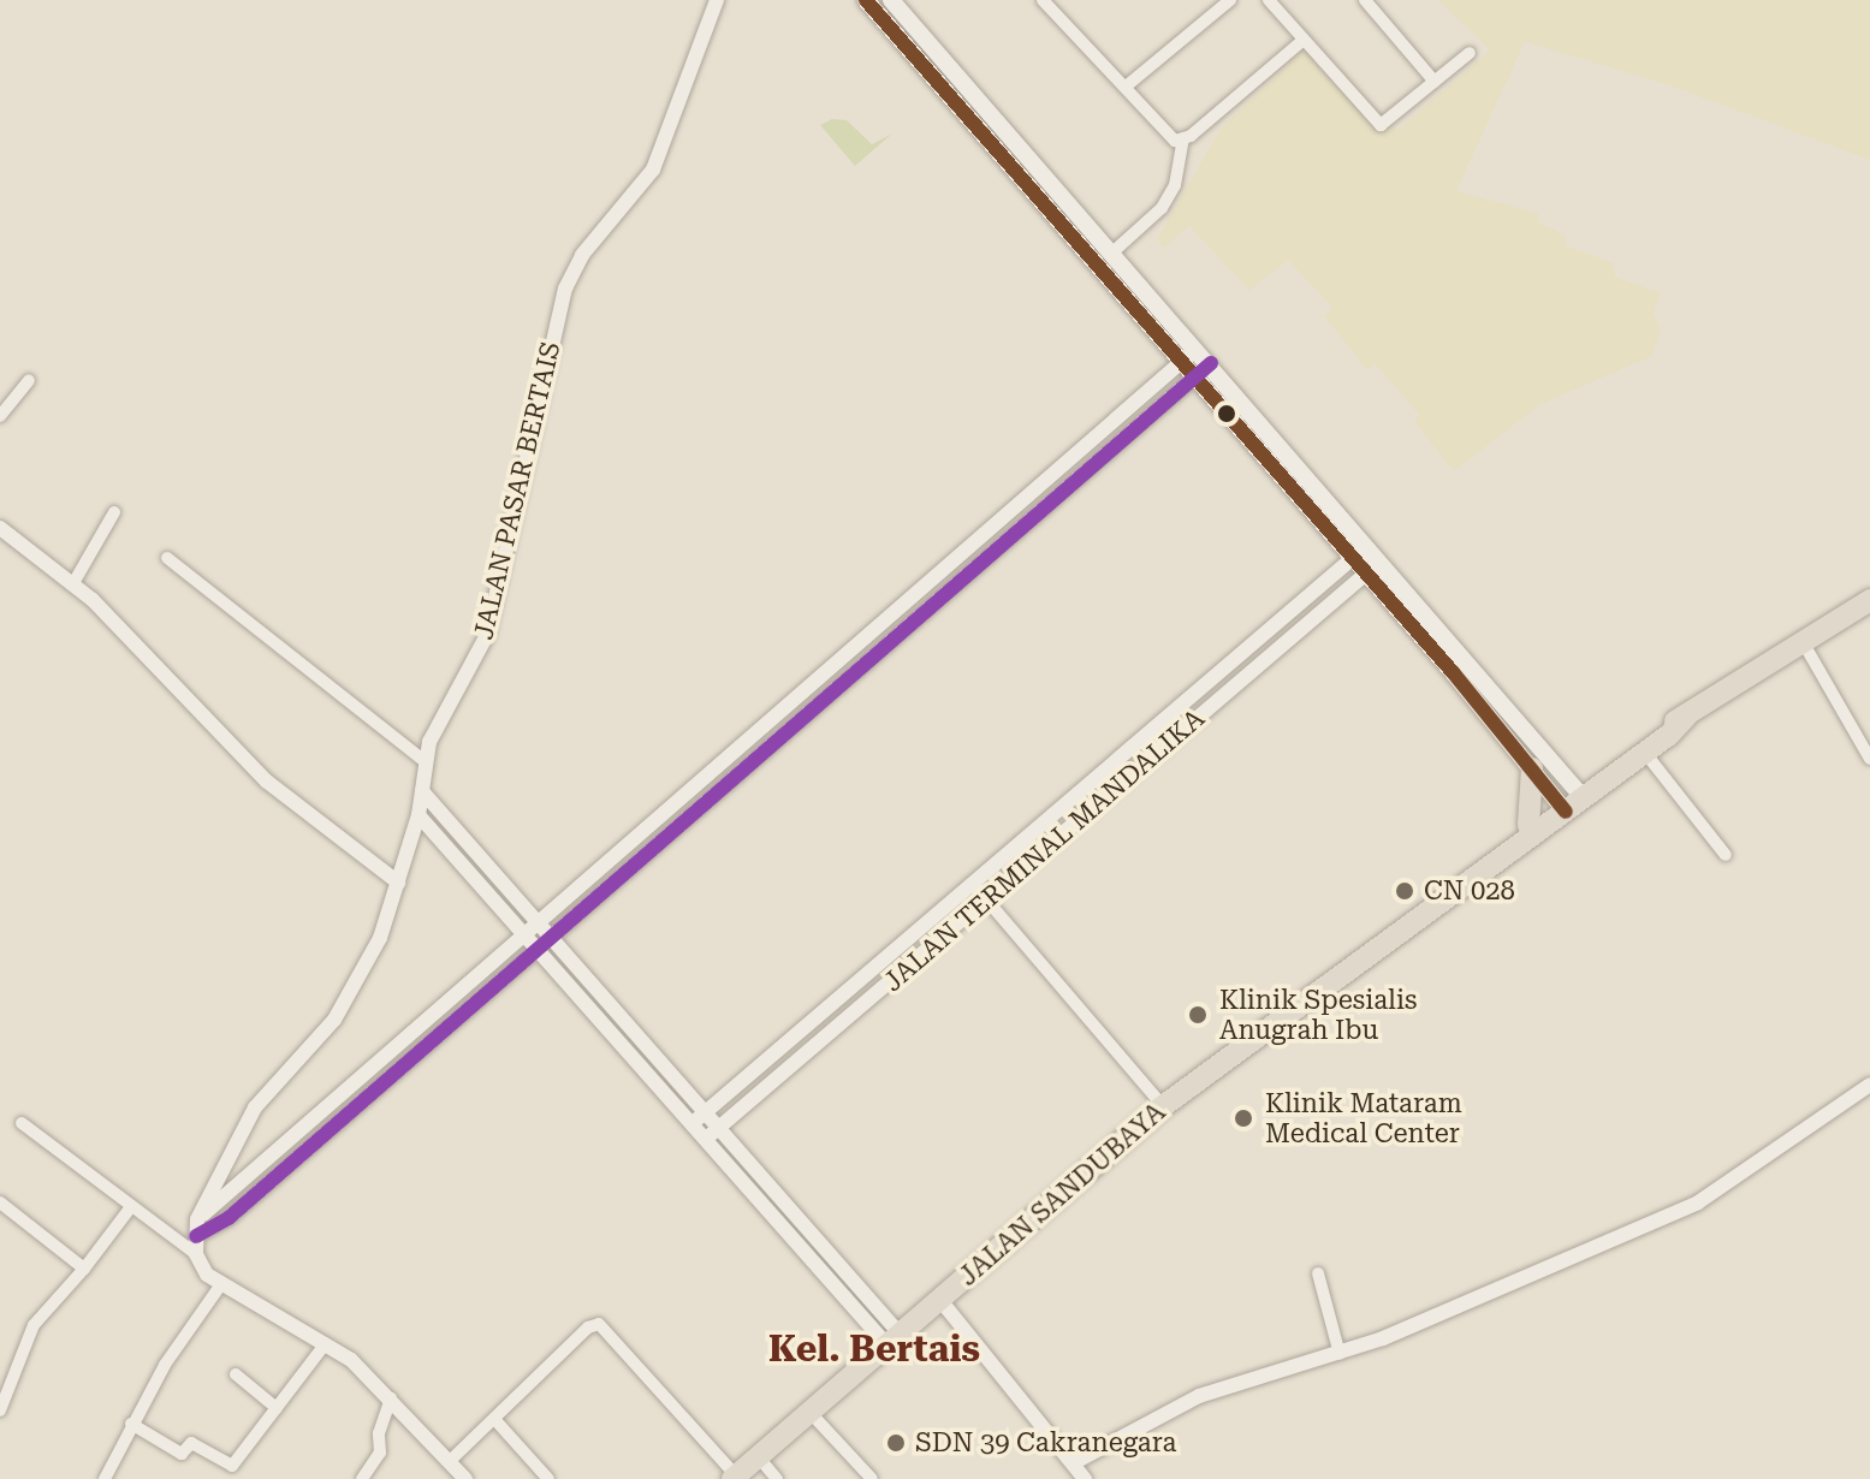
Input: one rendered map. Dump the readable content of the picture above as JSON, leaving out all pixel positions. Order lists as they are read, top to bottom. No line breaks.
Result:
{"streets":{"highway":["JALAN SANDUBAYA"],"street":["JALAN PASAR BERTAIS","JALAN TERMINAL MANDALIKA"]},"districts":["Kel. Bertais"],"places":["CN 028","Klinik Spesialis Anugrah Ibu","Klinik Mataram Medical Center","SDN 39 Cakranegara"]}
